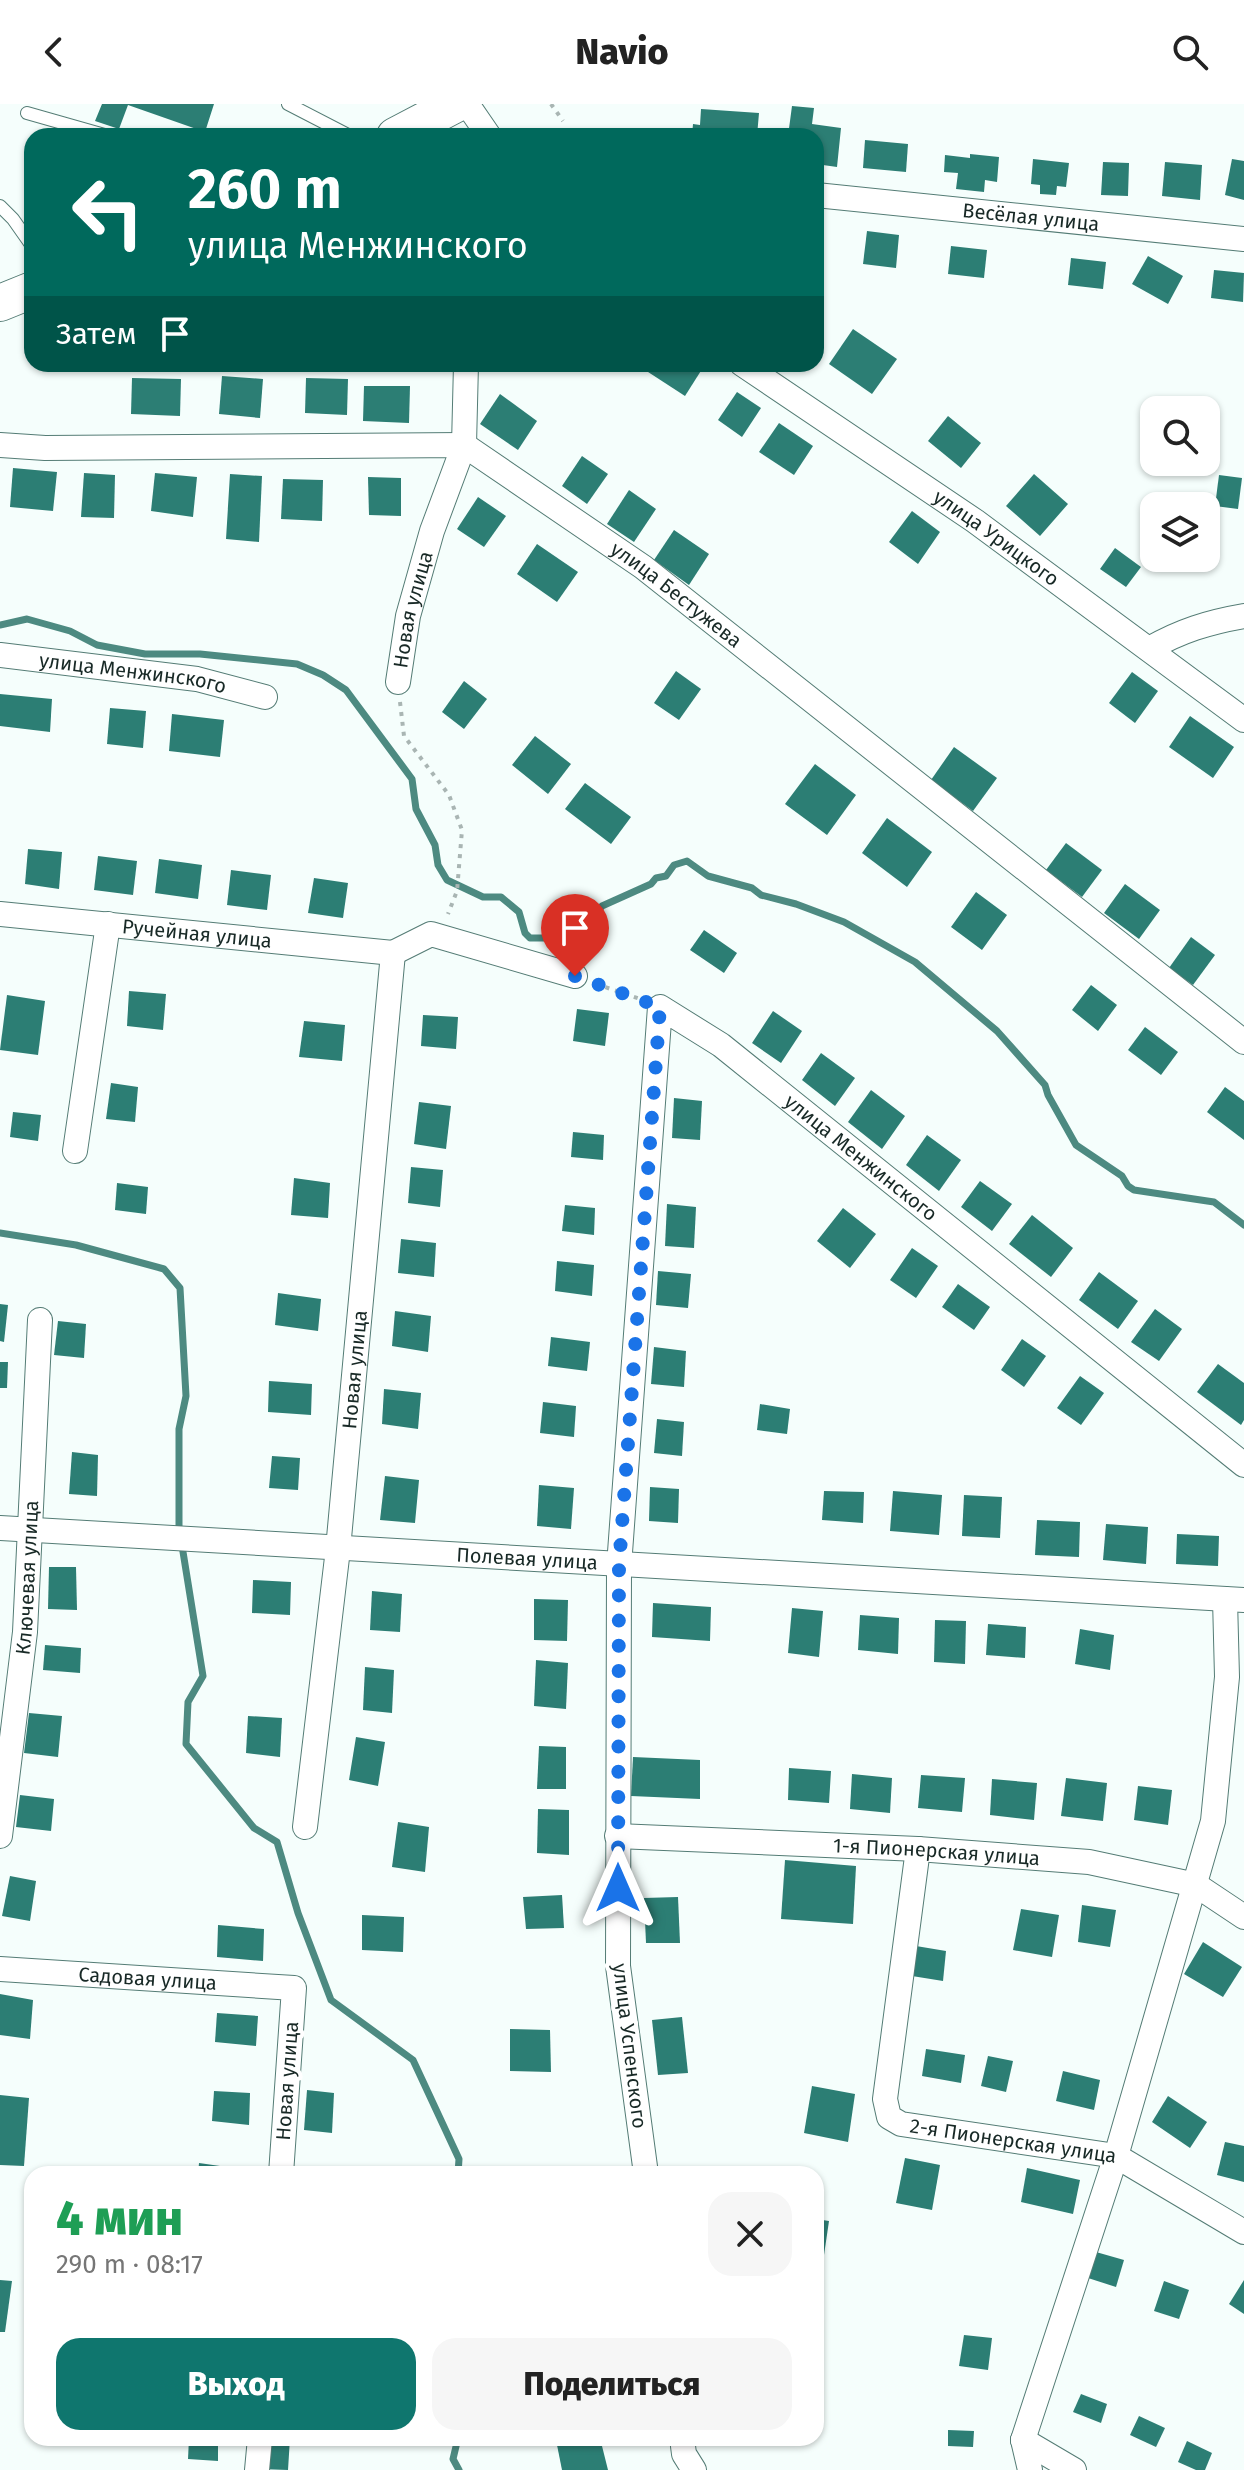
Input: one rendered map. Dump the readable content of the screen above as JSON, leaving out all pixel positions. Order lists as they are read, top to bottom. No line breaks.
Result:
{"streets":{"street":["Весёлая улица","улица Урицкого","улица Бестужева","Новая улица","улица Менжинского","Ручейная улица","Полевая улица","Ключевая улица","1-я Пионерская улица","Садовая улица","улица Успенского","2-я Пионерская улица"]},"crossings":[["улица Бестужева","Новая улица"],["Новая улица","Ручейная улица"],["Новая улица","Полевая улица"],["Новая улица","Садовая улица"],["улица Менжинского","улица Успенского"],["Полевая улица","Ключевая улица"],["Полевая улица","улица Успенского"],["1-я Пионерская улица","улица Успенского"],["1-я Пионерская улица","2-я Пионерская улица"]],"page":{"header":"Navio","turn":["260 m","улица Менжинского"],"then":"Затем","heading":["4 мин","290 m · 08:17"],"buttons":["Выход","Поделиться"]}}
